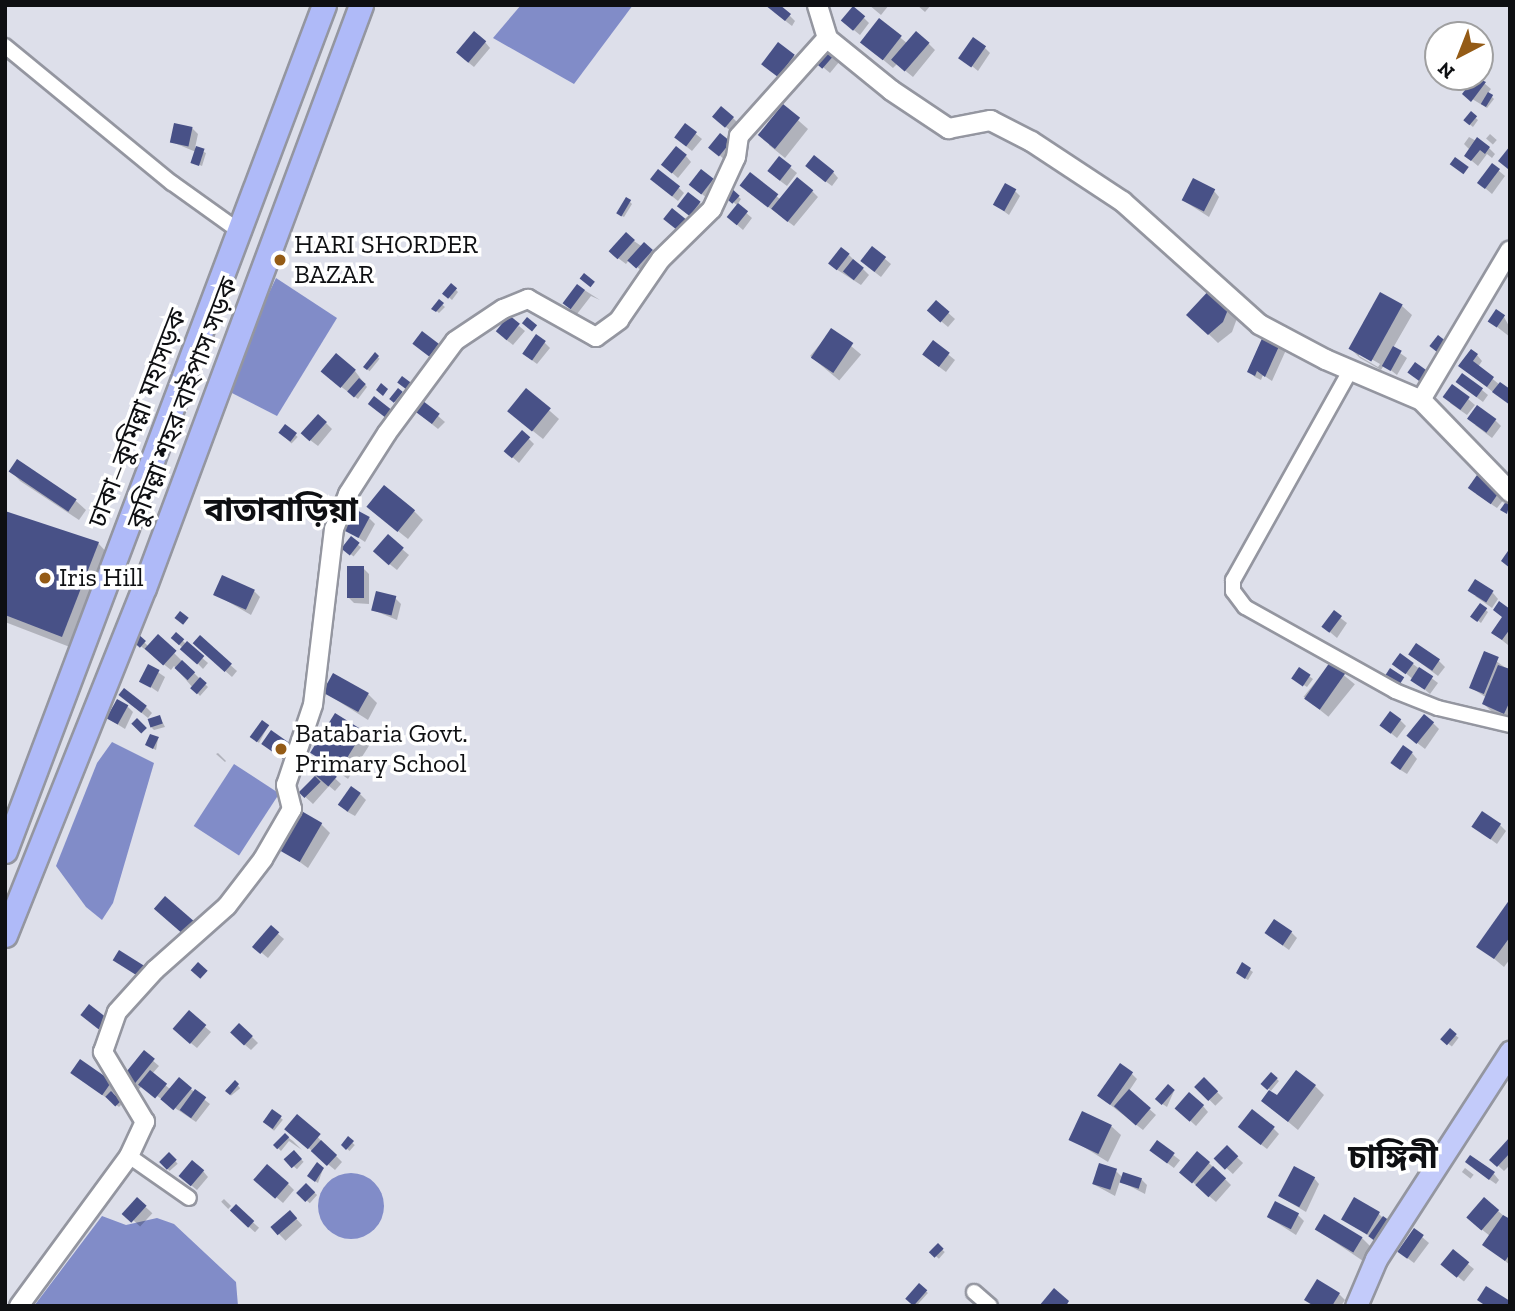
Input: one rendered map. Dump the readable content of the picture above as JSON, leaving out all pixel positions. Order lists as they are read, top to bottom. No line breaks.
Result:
{"streets":{"highway":["কুমিল্লা শহর বাইপাস সড়ক","ঢাকা–কুমিল্লা মহাসড়ক"]},"districts":["বাতাবাড়িয়া","চাঙ্গিনী"],"places":["HARI SHORDER BAZAR","Iris Hill","Batabaria Govt. Primary School"],"north":"bottom left"}
